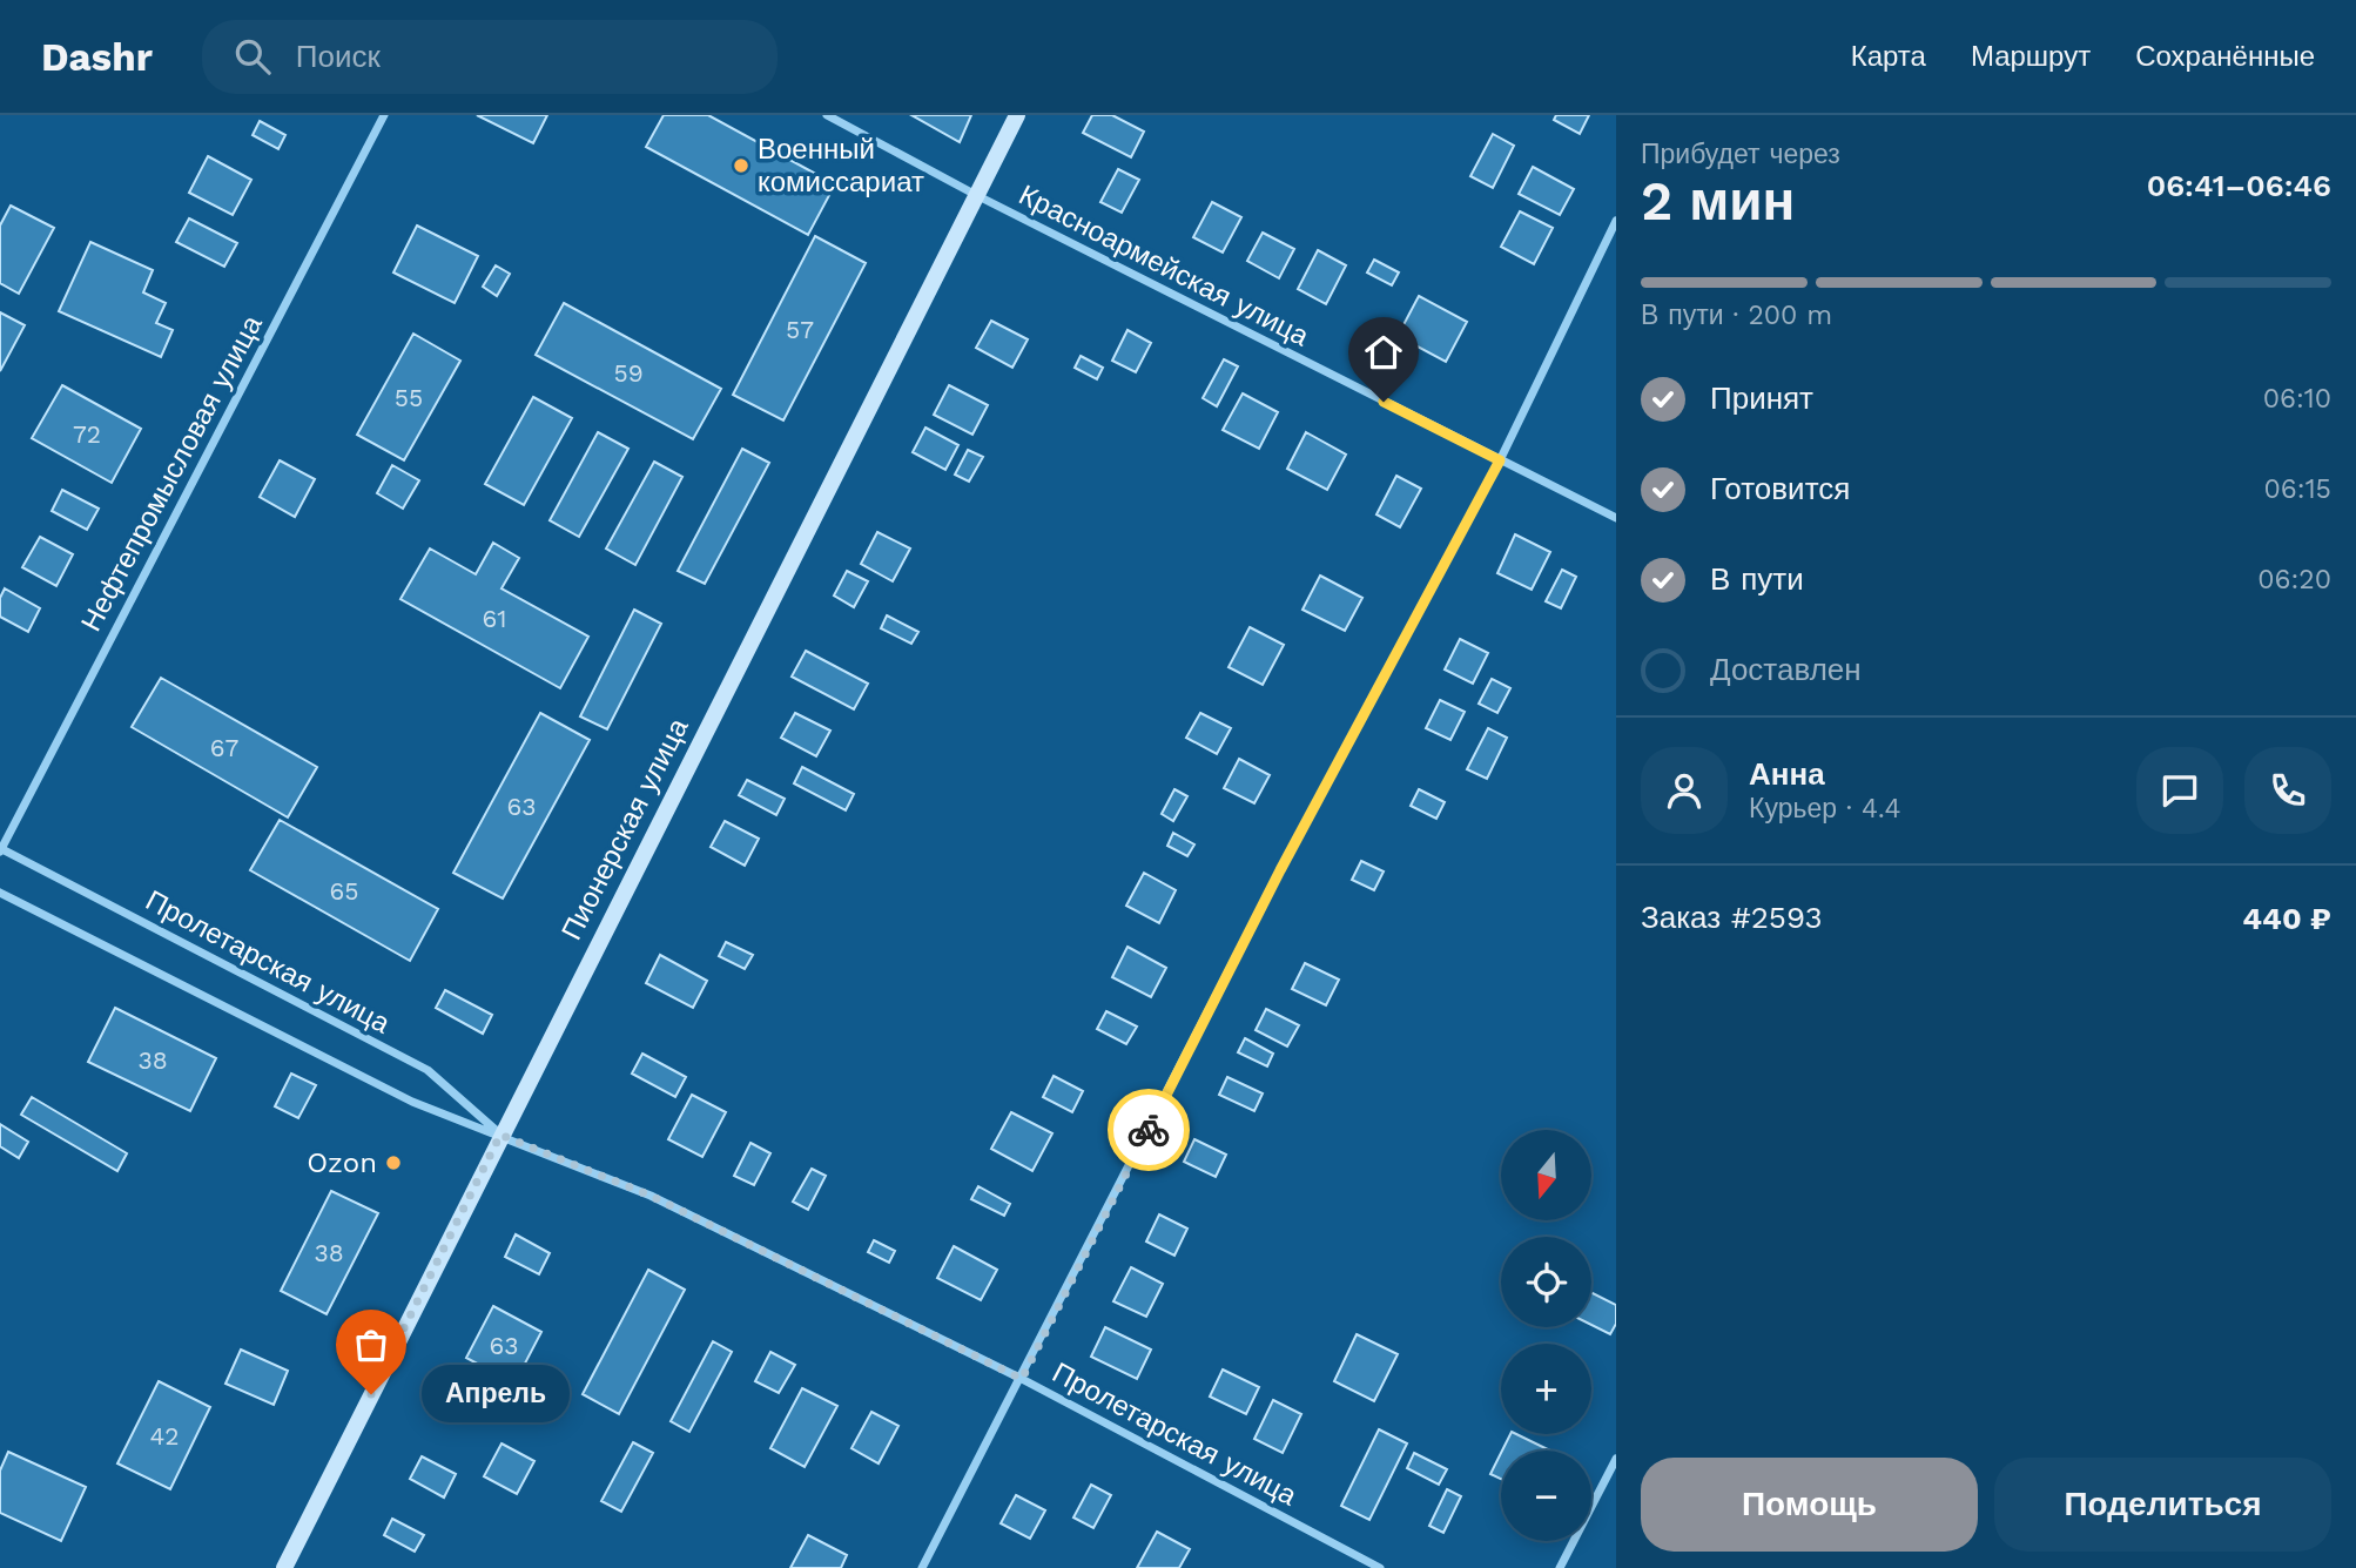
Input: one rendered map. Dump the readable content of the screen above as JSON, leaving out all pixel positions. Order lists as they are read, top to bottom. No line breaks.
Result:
{"streets":{"main road":["Пионерская улица"],"street":["Красноармейская улица","Нефтепромысловая улица","Пролетарская улица"]},"crossings":[["Красноармейская улица","Пионерская улица"],["Нефтепромысловая улица","Пролетарская улица"],["Пионерская улица","Пролетарская улица"]],"places":["Военный комиссариат","Ozon","Апрель"],"house_numbers":["57","59","55","72","61","67","63","65","38","38","63","42"],"north":"bottom","page":{"header":"Dashr","search":"Поиск","nav":["Карта","Маршрут","Сохранённые"],"heading":["2 мин","Прибудет через","06:41–06:46"],"panel":["Анна","Курьер · 4.4","Заказ #2593","440 ₽"],"bar":"В пути · 200 m","list":[["Принят","06:10"],["Готовится","06:15"],["В пути","06:20"],"Доставлен"],"map_buttons":["+","−"],"bubble":"Апрель","buttons":["Помощь","Поделиться"]}}
